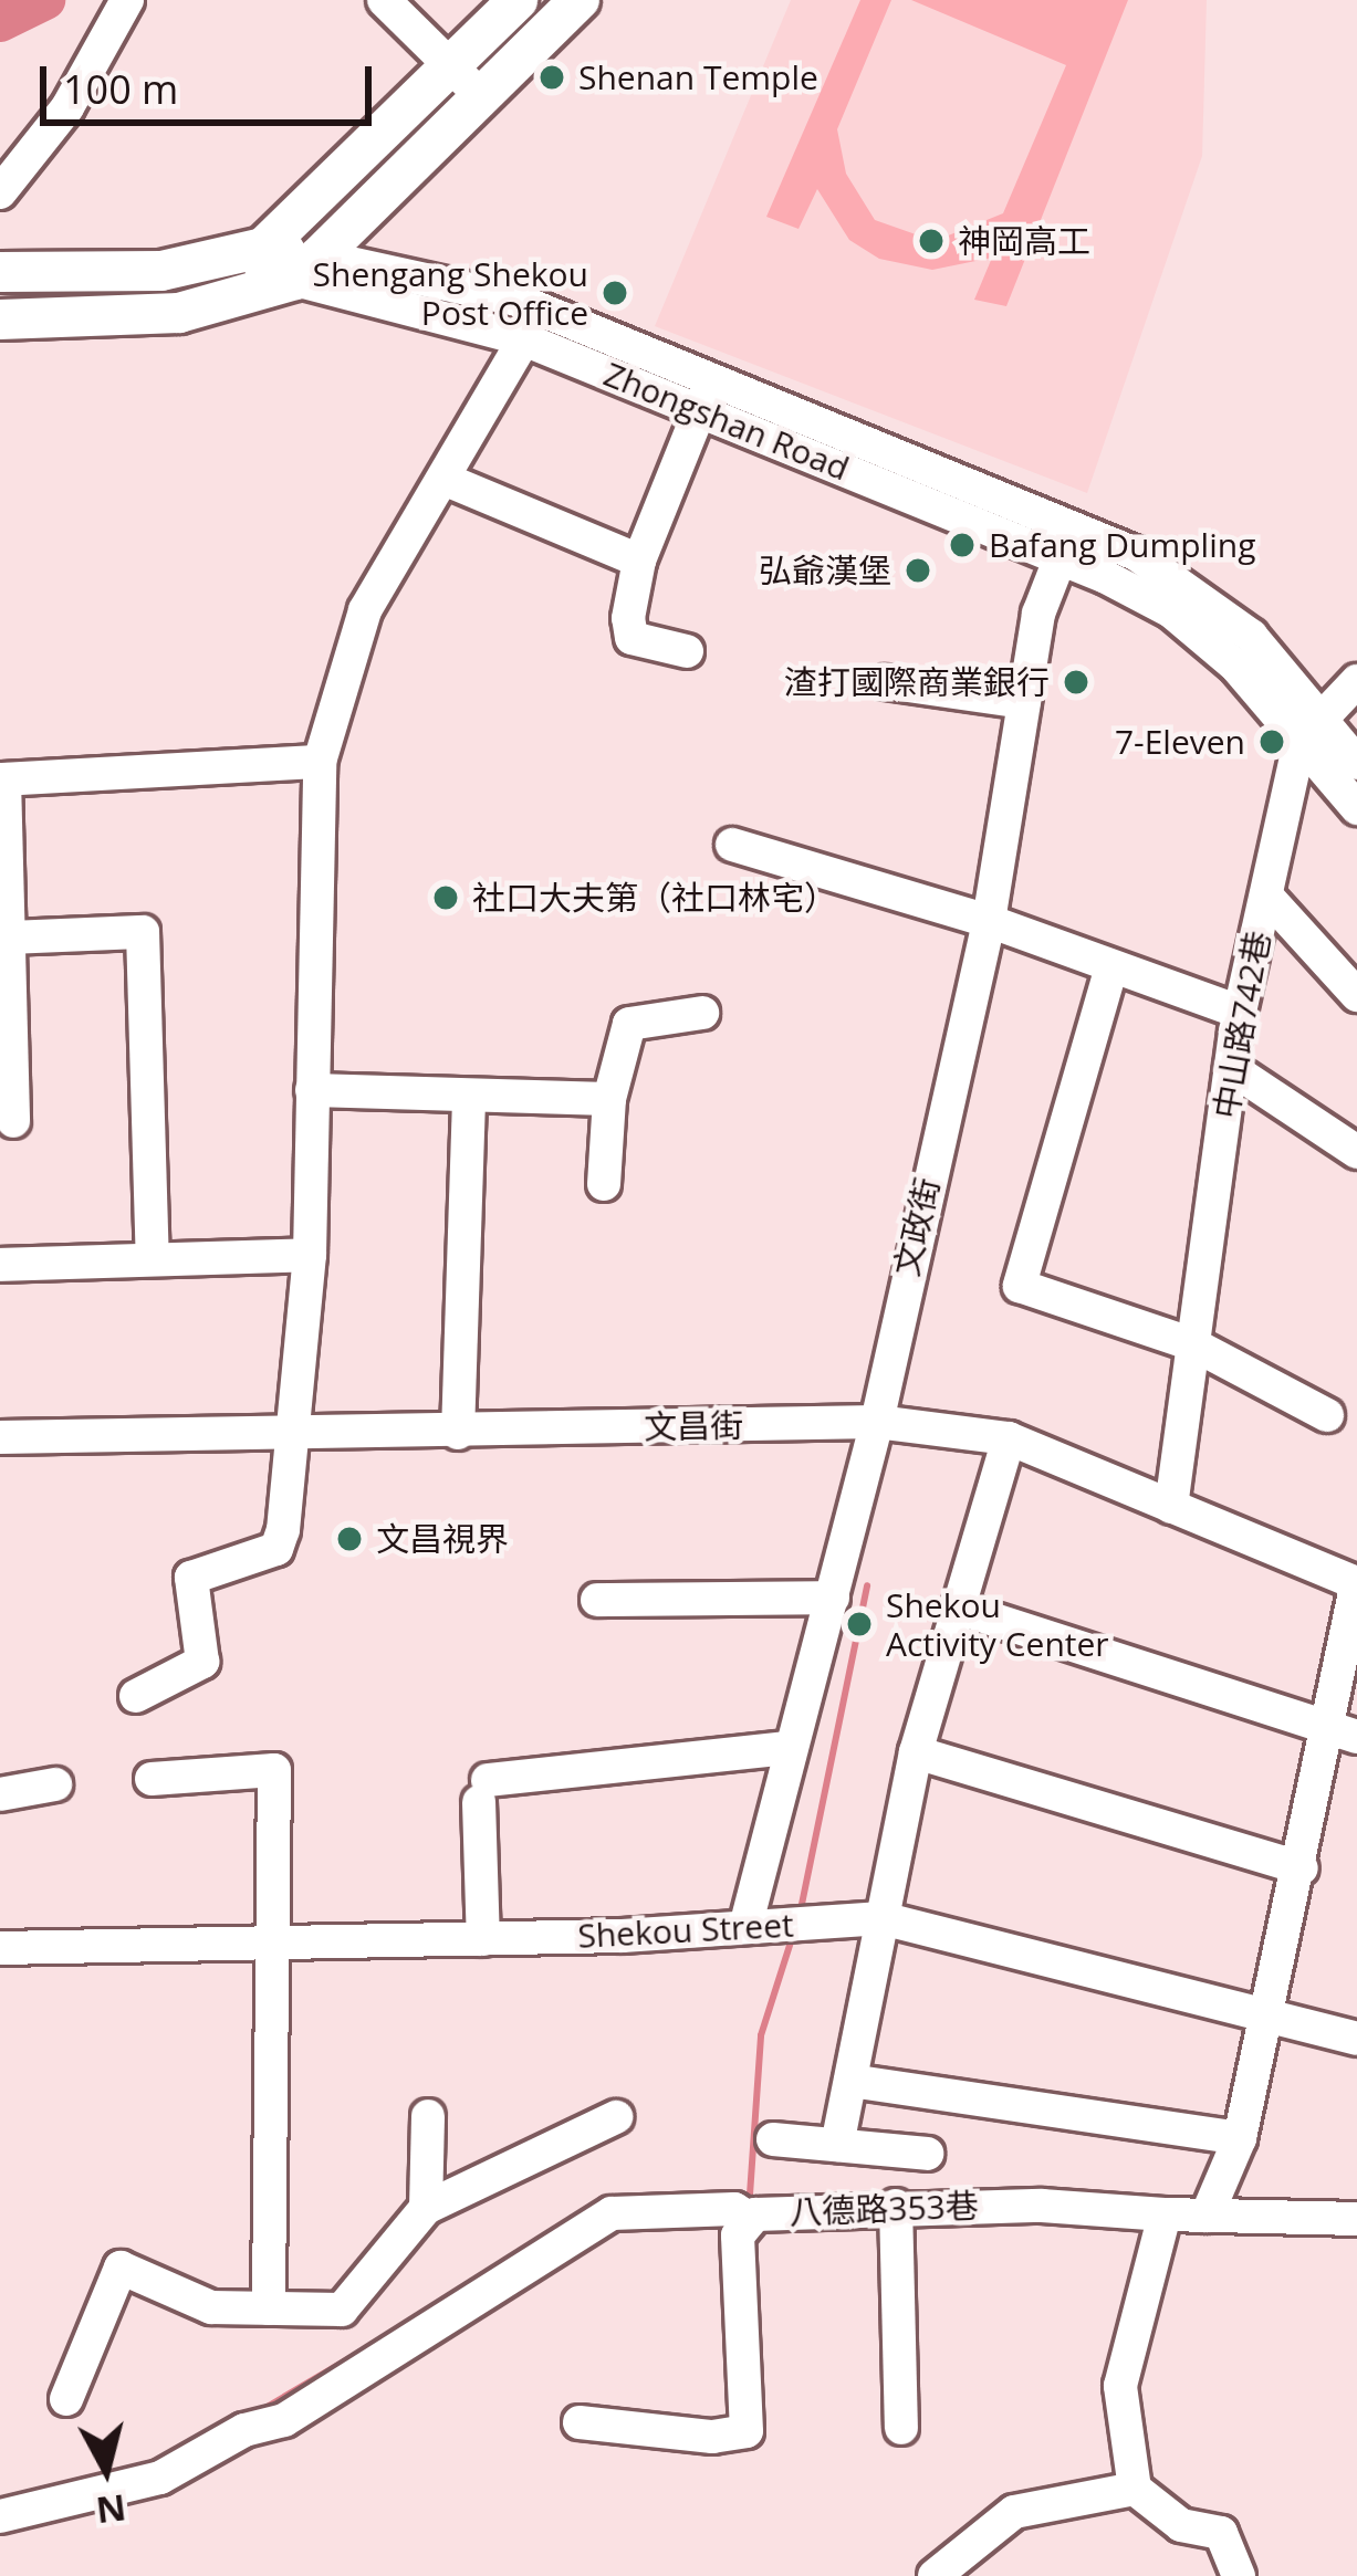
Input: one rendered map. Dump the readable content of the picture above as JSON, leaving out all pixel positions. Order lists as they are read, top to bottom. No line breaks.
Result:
{"streets":{"main road":["Zhongshan Road"],"street":["中山路742巷","文政街","文昌街","Shekou Street","八德路353巷"]},"crossings":[["Zhongshan Road","中山路742巷"],["Zhongshan Road","文政街"],["中山路742巷","文昌街"],["文政街","文昌街"],["文政街","Shekou Street"]],"places":["Shenan Temple","神岡高工","Shengang Shekou Post Office","Bafang Dumpling","弘爺漢堡","渣打國際商業銀行","7-Eleven","社口大夫第（社口林宅）","文昌視界","Shekou Activity Center"],"scale_bar":"100 m","north":"bottom"}
